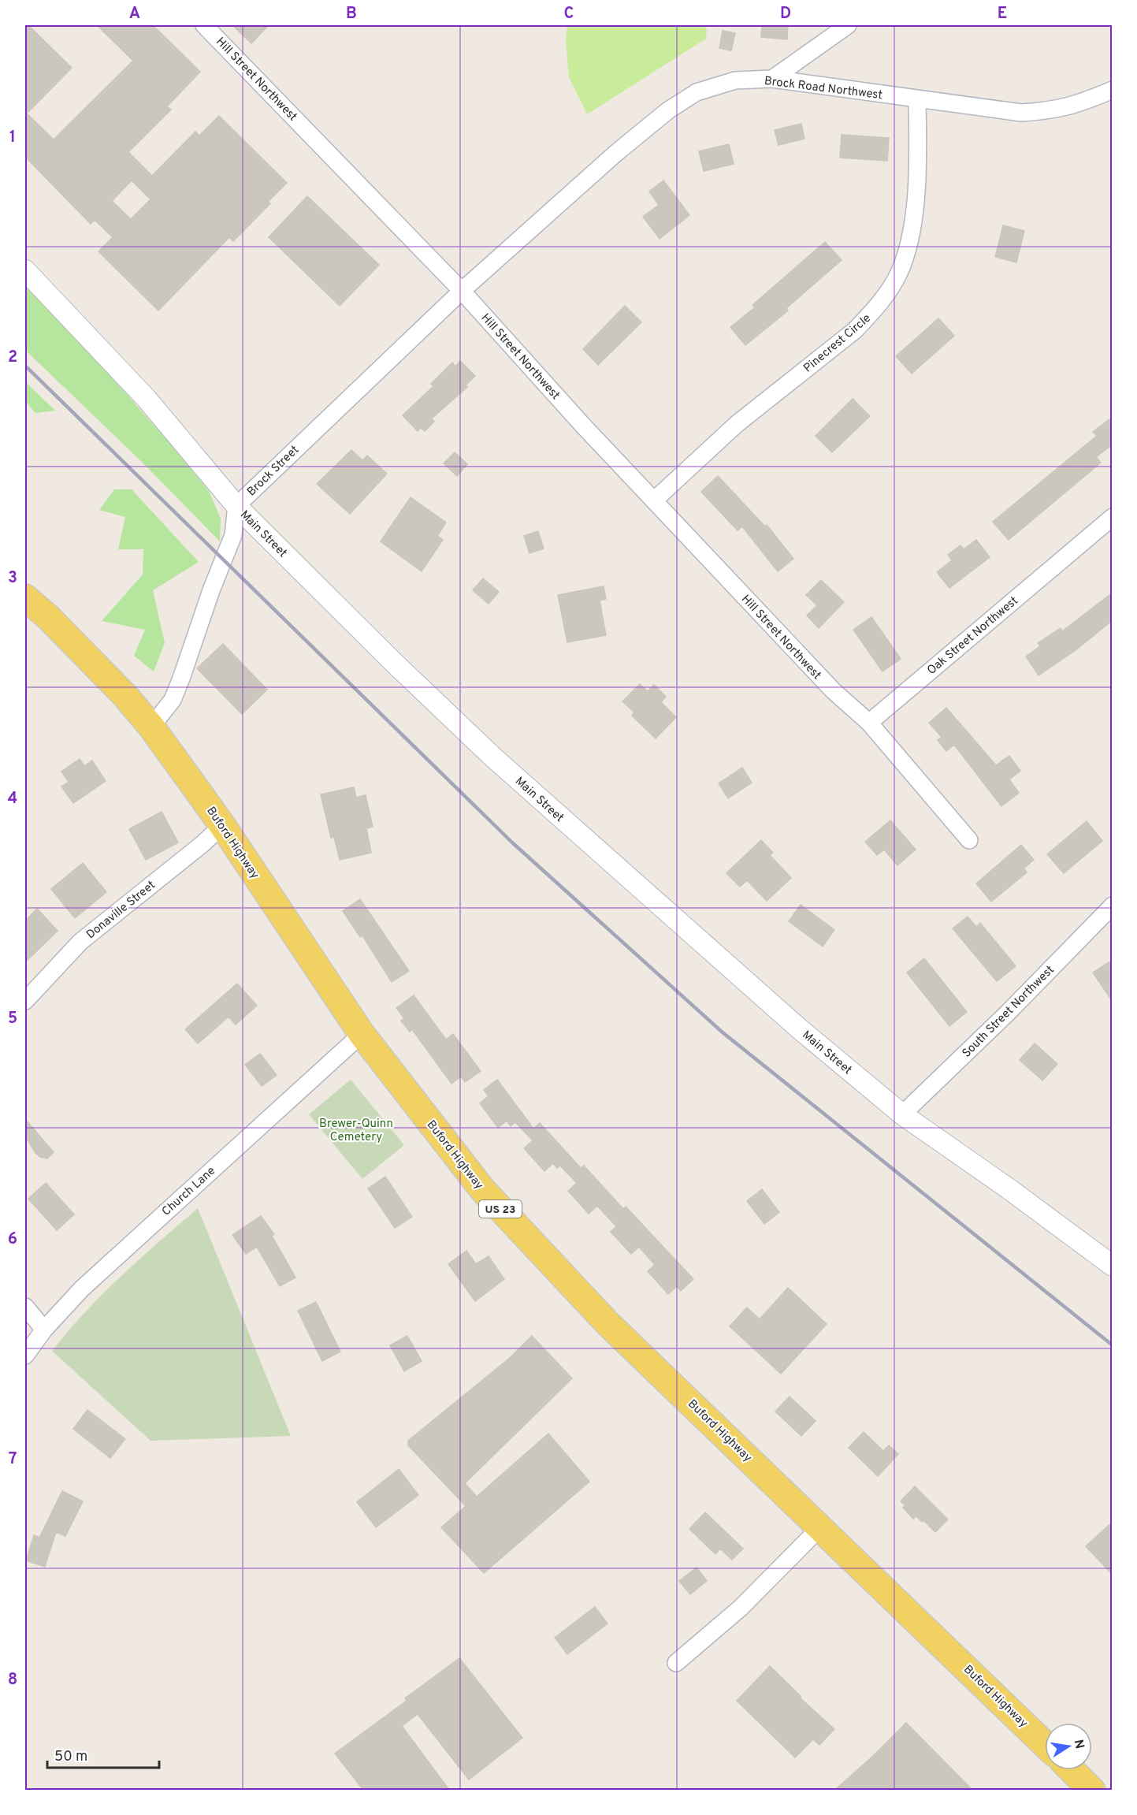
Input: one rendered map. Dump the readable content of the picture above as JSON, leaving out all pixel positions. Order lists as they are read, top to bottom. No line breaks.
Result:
{"streets":{"main road":["Buford Highway","US 23"],"street":["Hill Street Northwest","Brock Road Northwest","Pinecrest Circle","Brock Street","Main Street","Oak Street Northwest","Donaville Street","South Street Northwest","Church Lane"]},"crossings":[["Hill Street Northwest","Brock Road Northwest"],["Hill Street Northwest","Pinecrest Circle"],["Hill Street Northwest","Brock Street"],["Hill Street Northwest","Oak Street Northwest"],["Brock Road Northwest","Pinecrest Circle"],["Brock Road Northwest","Brock Street"],["Brock Street","Main Street"],["Main Street","South Street Northwest"],["Buford Highway","Donaville Street"],["Buford Highway","Church Lane"]],"parks":["Brewer-Quinn Cemetery"],"scale_bar":"50 m","north":"right","grid":{"columns":["A","B","C","D","E"],"rows":["1","2","3","4","5","6","7","8"]}}
